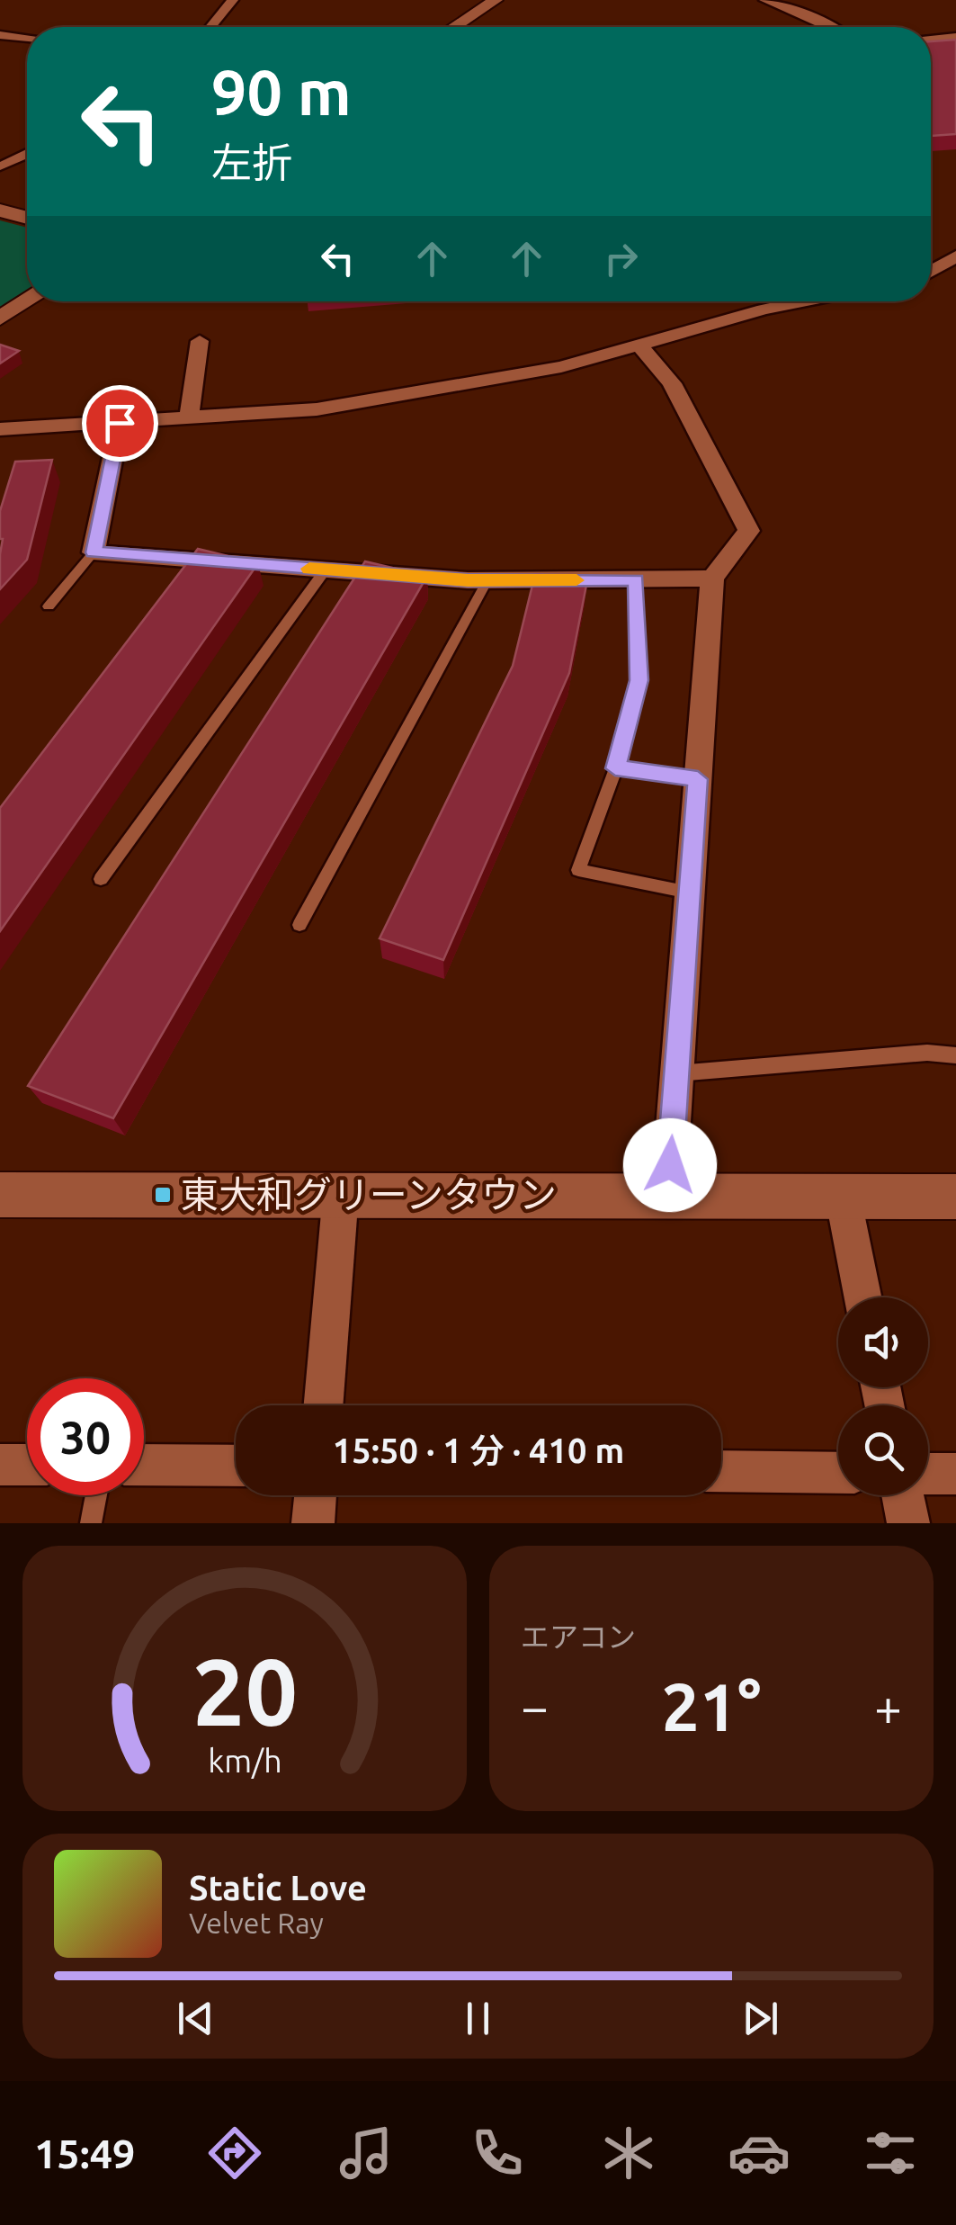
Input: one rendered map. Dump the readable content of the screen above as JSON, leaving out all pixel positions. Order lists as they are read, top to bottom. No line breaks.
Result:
{"places":{"transit":["東大和グリーンタウン"]},"page":{"turn":["90 m","左折"],"limit":"30","trip":"15:50 · 1 分 · 410 m","tile":"エアコン","heat":["−","21°","+"],"song":["Static Love","Velvet Ray"],"tabs":"15:49","gauge":["20","km/h"]}}
